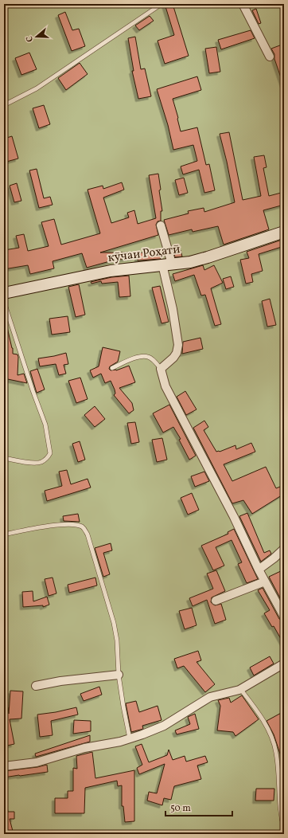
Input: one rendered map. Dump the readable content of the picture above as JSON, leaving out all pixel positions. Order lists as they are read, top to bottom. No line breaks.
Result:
{"streets":{"street":["кӯчаи Роҳатӣ"]},"scale_bar":"50 m","north":"left"}
